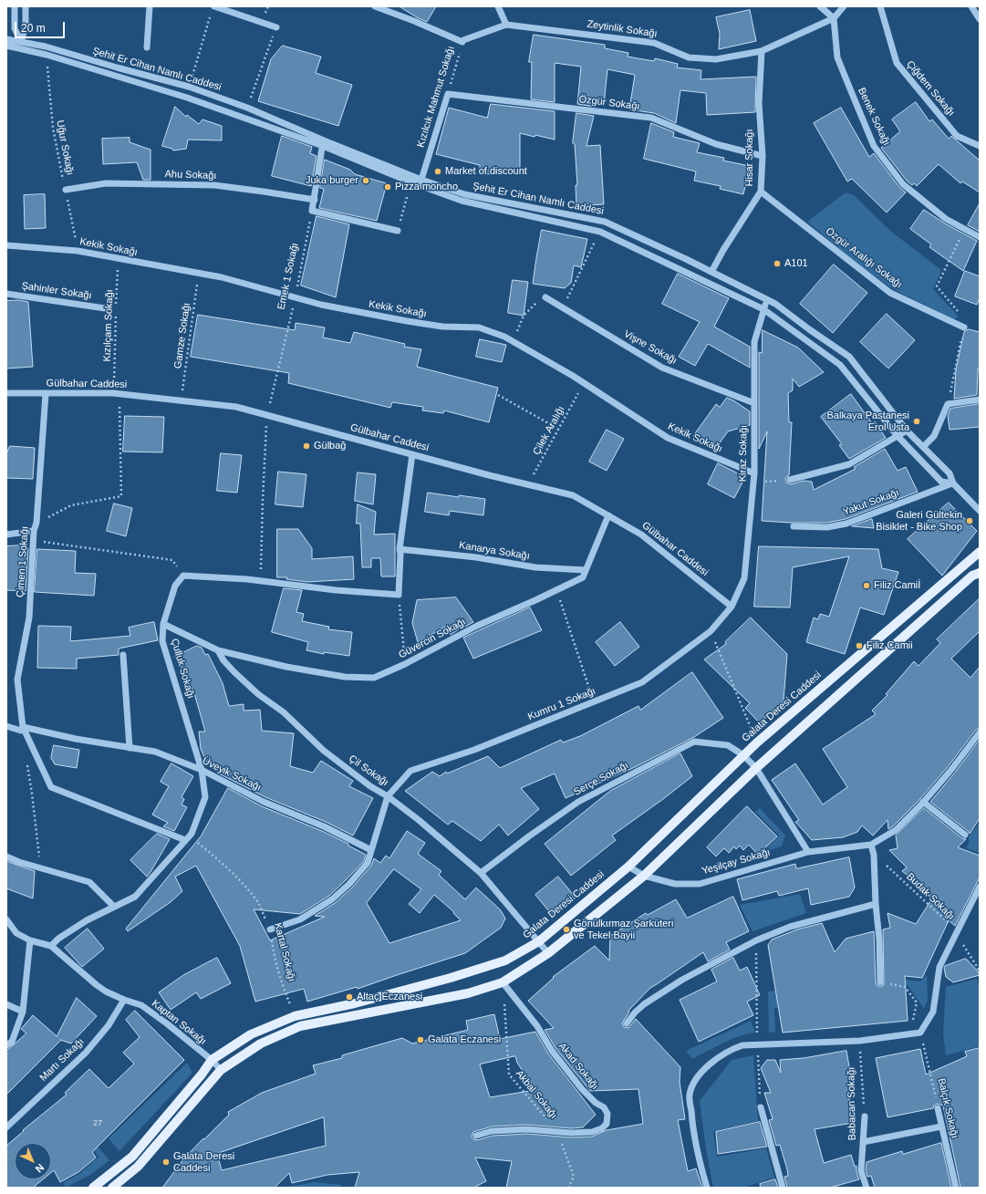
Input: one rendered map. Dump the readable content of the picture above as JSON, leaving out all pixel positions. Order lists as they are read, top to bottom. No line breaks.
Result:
{"streets":{"main road":["Galata Deresi Caddesi"],"street":["Zeytinlik Sokağı","Şehit Er Cihan Namlı Caddesi","Çiğdem Sokağı","Kızılcık Mahmut Sokağı","Özgür Sokağı","Benek Sokağı","Hisar Sokağı","Ahu Sokağı","Kekik Sokağı","Özgür Aralığı Sokağı","Şahinler Sokağı","Vişne Sokağı","Gülbahar Caddesi","Kiraz Sokağı","Yakut Sokağı","Kanarya Sokağı","Çimen 1 Sokağı","Güvercin Sokağı","Çulluk Sokağı","Kumru 1 Sokağı","Çil Sokağı","Üveyik Sokağı","Serçe Sokağı","Yeşilçay Sokağı","Kaptan Sokağı","Martı Sokağı","Akad Sokağı","Babacan Sokağı","Balçık Sokağı"],"path":["Uğur Sokağı","Emek 1 Sokağı","Kızılçam Sokağı","Gamze Sokağı","Çilek Aralığı","Budak Sokağı","Kartal Sokağı","Akbal Sokağı"]},"crossings":[["Zeytinlik Sokağı","Kızılcık Mahmut Sokağı"],["Zeytinlik Sokağı","Benek Sokağı"],["Zeytinlik Sokağı","Hisar Sokağı"],["Şehit Er Cihan Namlı Caddesi","Kızılcık Mahmut Sokağı"],["Şehit Er Cihan Namlı Caddesi","Uğur Sokağı"],["Şehit Er Cihan Namlı Caddesi","Hisar Sokağı"],["Şehit Er Cihan Namlı Caddesi","Kiraz Sokağı"],["Şehit Er Cihan Namlı Caddesi","Yakut Sokağı"],["Kızılcık Mahmut Sokağı","Özgür Sokağı"],["Özgür Sokağı","Hisar Sokağı"],["Uğur Sokağı","Ahu Sokağı"],["Uğur Sokağı","Kekik Sokağı"],["Hisar Sokağı","Özgür Aralığı Sokağı"],["Kekik Sokağı","Emek 1 Sokağı"],["Kekik Sokağı","Kızılçam Sokağı"],["Kekik Sokağı","Gamze Sokağı"],["Kekik Sokağı","Çilek Aralığı"],["Kekik Sokağı","Kiraz Sokağı"],["Emek 1 Sokağı","Gülbahar Caddesi"],["Kızılçam Sokağı","Gülbahar Caddesi"],["Kızılçam Sokağı","Çimen 1 Sokağı"],["Gamze Sokağı","Gülbahar Caddesi"],["Vişne Sokağı","Kiraz Sokağı"],["Gülbahar Caddesi","Çilek Aralığı"],["Gülbahar Caddesi","Kiraz Sokağı"],["Gülbahar Caddesi","Çimen 1 Sokağı"],["Gülbahar Caddesi","Güvercin Sokağı"],["Gülbahar Caddesi","Kumru 1 Sokağı"],["Kiraz Sokağı","Kumru 1 Sokağı"],["Kanarya Sokağı","Güvercin Sokağı"],["Çimen 1 Sokağı","Üveyik Sokağı"],["Güvercin Sokağı","Çil Sokağı"],["Çulluk Sokağı","Üveyik Sokağı"],["Çulluk Sokağı","Kartal Sokağı"],["Çulluk Sokağı","Kaptan Sokağı"],["Kumru 1 Sokağı","Çil Sokağı"],["Galata Deresi Caddesi","Çil Sokağı"],["Galata Deresi Caddesi","Serçe Sokağı"],["Galata Deresi Caddesi","Yeşilçay Sokağı"],["Galata Deresi Caddesi","Kartal Sokağı"],["Galata Deresi Caddesi","Kaptan Sokağı"],["Çil Sokağı","Serçe Sokağı"],["Serçe Sokağı","Yeşilçay Sokağı"],["Kaptan Sokağı","Martı Sokağı"],["Akad Sokağı","Akbal Sokağı"]],"places":["Market of discount","Juka burger","Pizza moncho","A101","Balkaya Pastanesi Erol Usta","Gülbağ","Galeri Gültekin Bisiklet - Bike Shop","Filiz Camiİ","Filiz Camii","Gönülkırmaz Şarküteri ve Tekel Bayii","Altaç Eczanesi","Galata Eczanesi","Galata Deresi Caddesi"],"house_numbers":["27"],"scale_bar":"20 m","north":"bottom right"}
